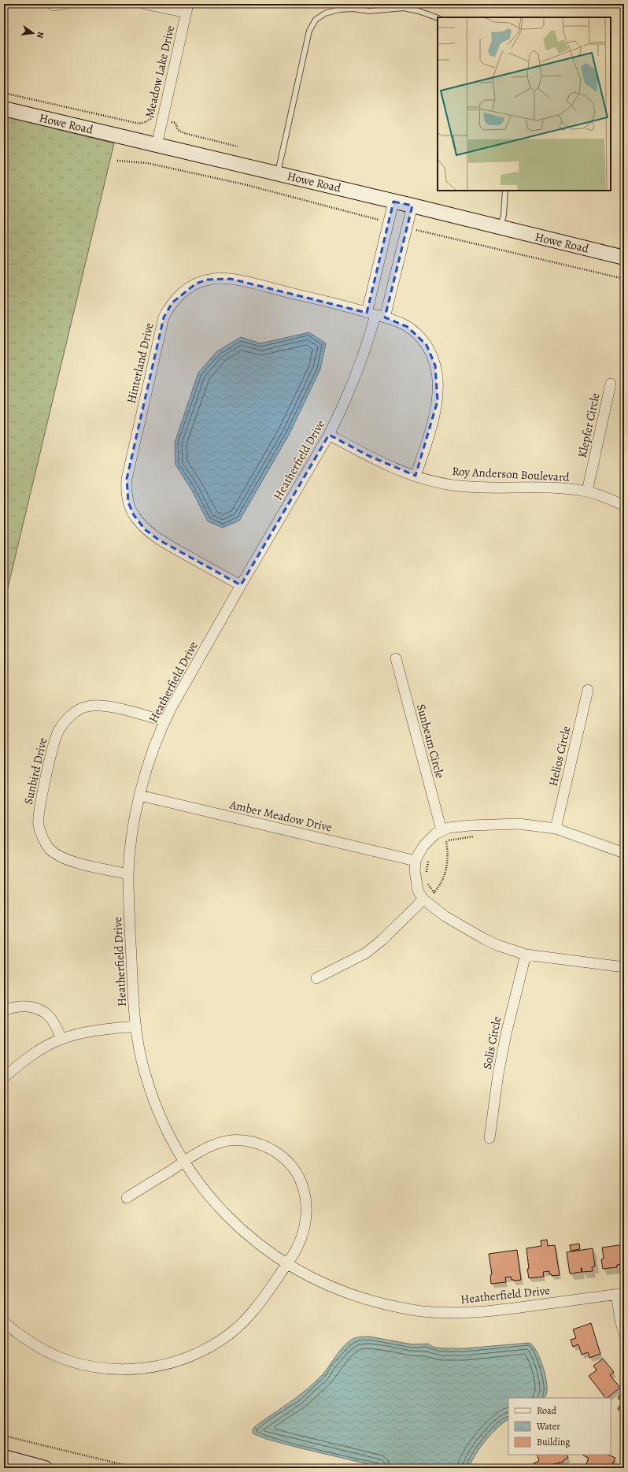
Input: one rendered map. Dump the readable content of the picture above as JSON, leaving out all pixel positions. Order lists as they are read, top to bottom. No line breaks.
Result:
{"streets":{"street":["Meadow Lake Drive","Howe Road","Hinterland Drive","Klepfer Circle","Heatherfield Drive","Roy Anderson Boulevard","Sunbeam Circle","Helios Circle","Sunbird Drive","Amber Meadow Drive","Solis Circle"]},"crossings":[["Meadow Lake Drive","Howe Road"],["Howe Road","Heatherfield Drive"],["Hinterland Drive","Heatherfield Drive"],["Hinterland Drive","Roy Anderson Boulevard"],["Klepfer Circle","Roy Anderson Boulevard"],["Heatherfield Drive","Roy Anderson Boulevard"],["Heatherfield Drive","Sunbird Drive"],["Heatherfield Drive","Amber Meadow Drive"]],"legend":["Road","Water","Building"],"north":"right"}
